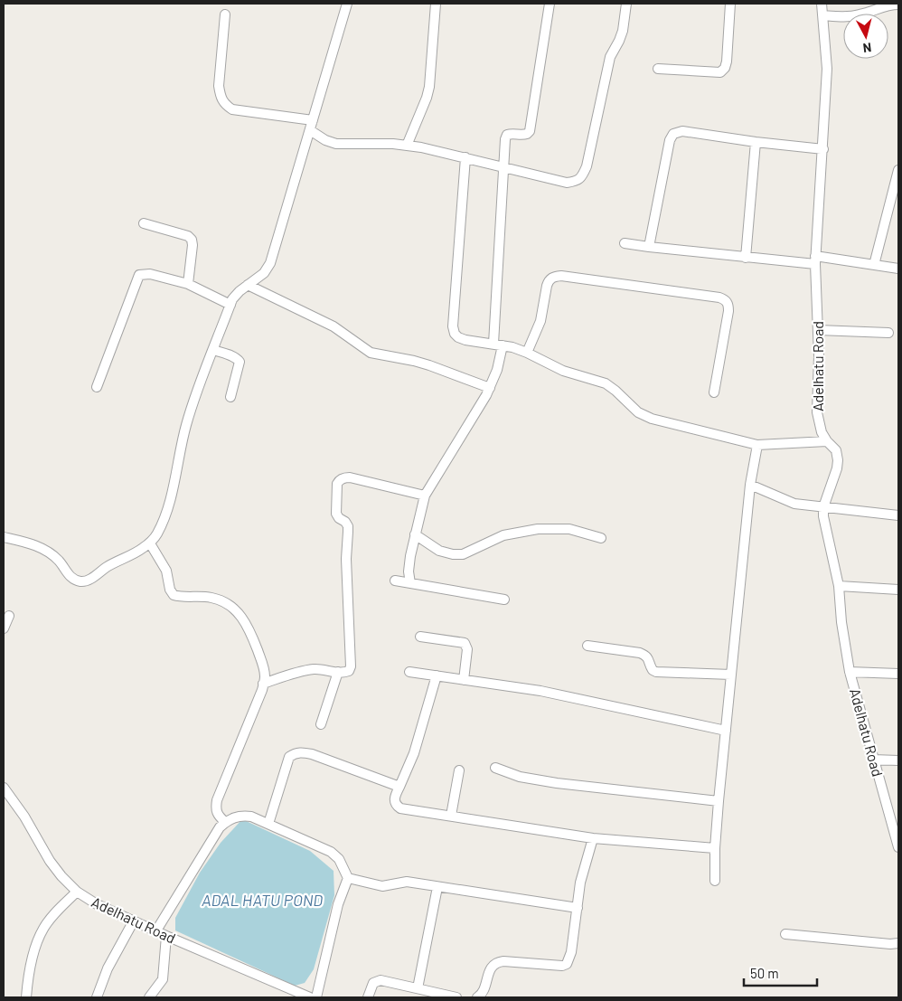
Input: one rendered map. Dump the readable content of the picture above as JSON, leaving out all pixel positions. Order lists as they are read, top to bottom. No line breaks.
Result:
{"streets":{"street":["Adelhatu Road"]},"water":["ADAL HATU POND"],"scale_bar":"50 m","north":"bottom"}
